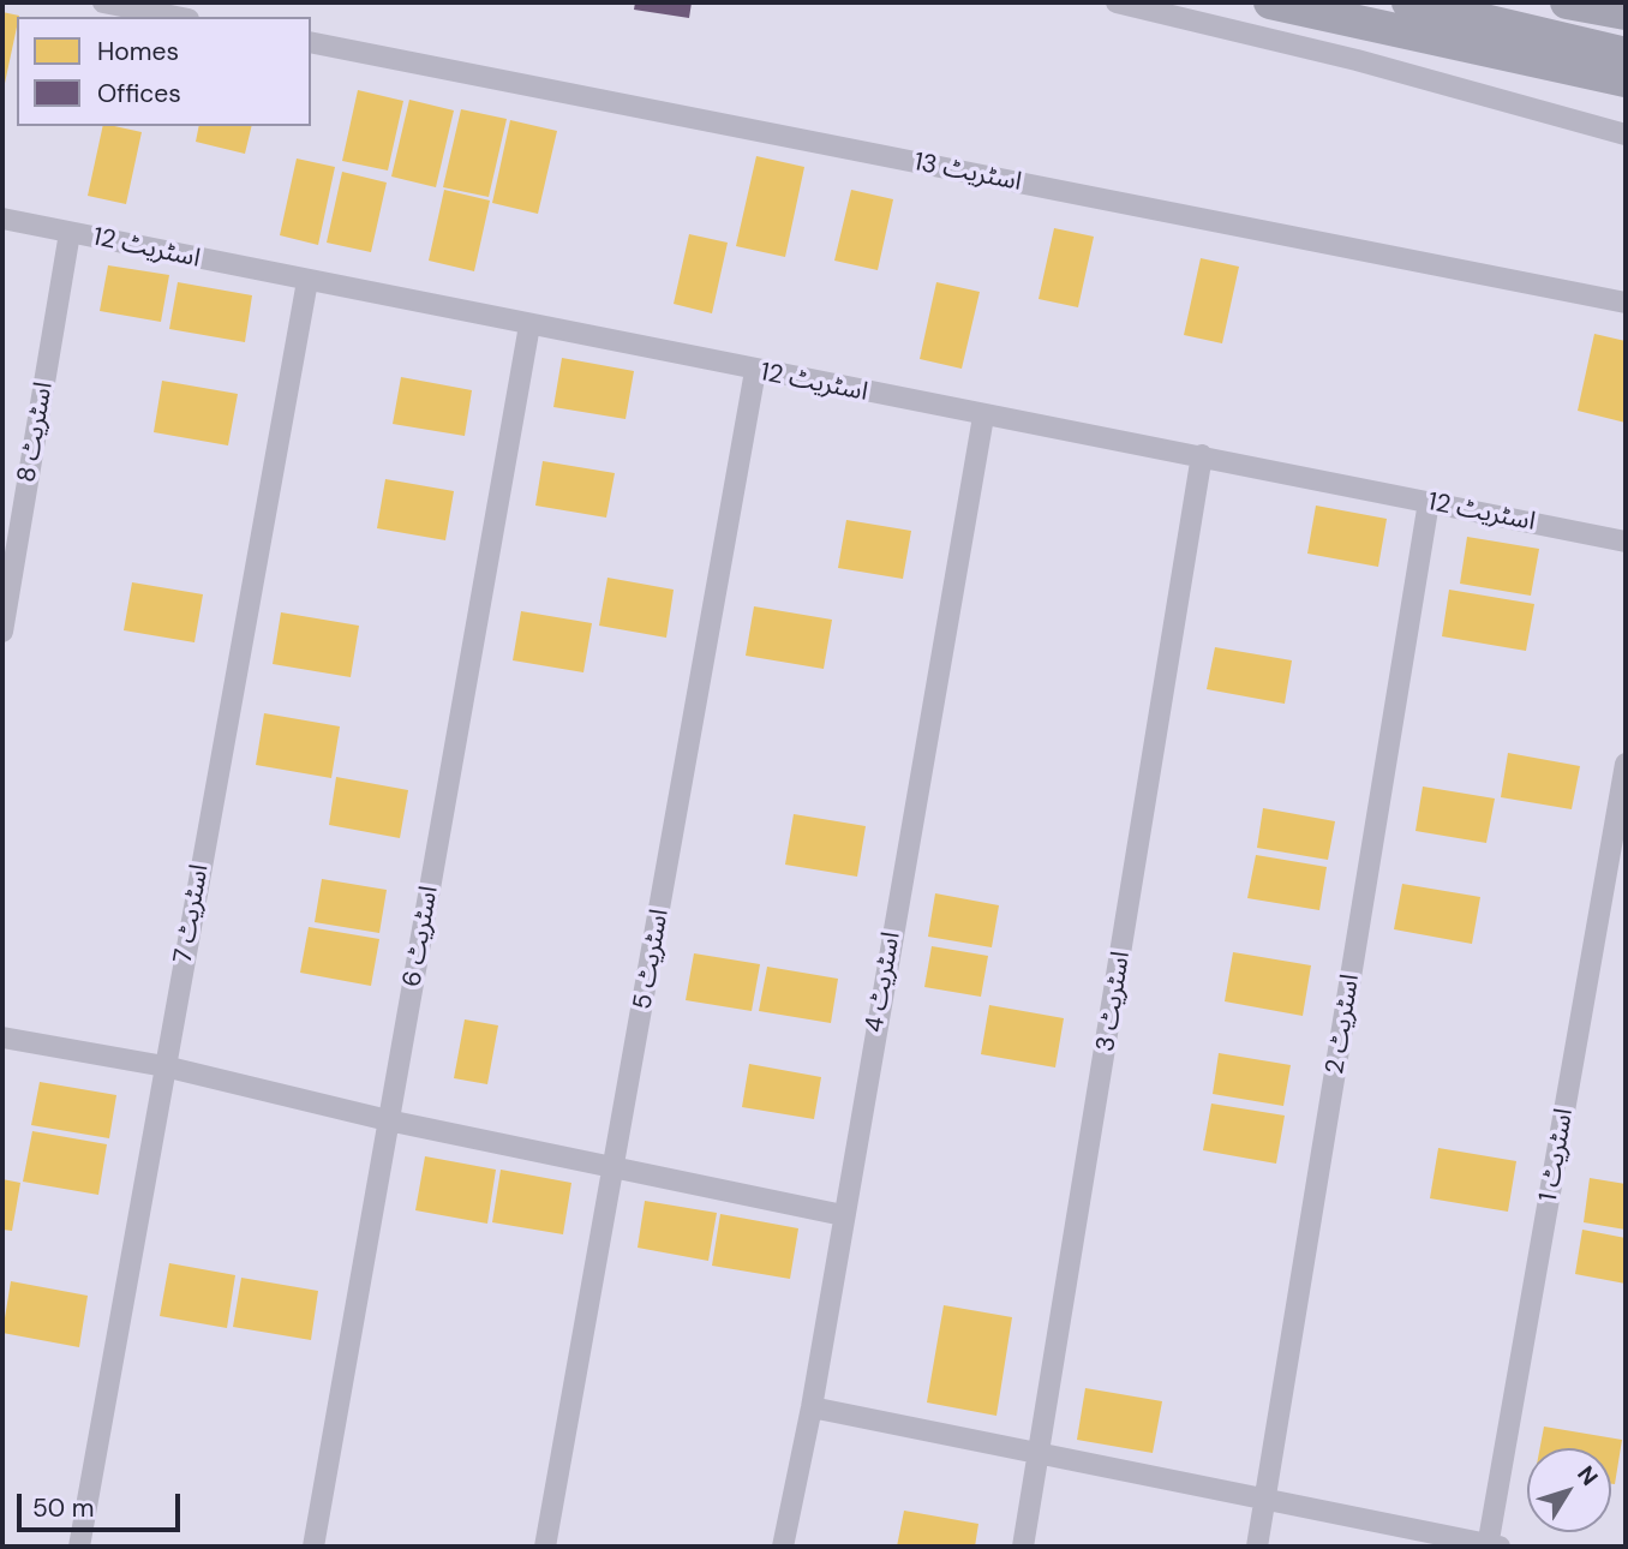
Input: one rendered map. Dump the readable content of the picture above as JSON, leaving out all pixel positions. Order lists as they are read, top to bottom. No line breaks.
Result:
{"streets":{"street":["اسٹریٹ 13","اسٹریٹ 12","اسٹریٹ 8","اسٹریٹ 7","اسٹریٹ 6","اسٹریٹ 5","اسٹریٹ 4","اسٹریٹ 3","اسٹریٹ 2","اسٹریٹ 1"]},"crossings":[["اسٹریٹ 12","اسٹریٹ 8"],["اسٹریٹ 12","اسٹریٹ 7"],["اسٹریٹ 12","اسٹریٹ 6"],["اسٹریٹ 12","اسٹریٹ 5"],["اسٹریٹ 12","اسٹریٹ 4"],["اسٹریٹ 12","اسٹریٹ 3"],["اسٹریٹ 12","اسٹریٹ 2"]],"legend":["Homes","Offices"],"scale_bar":"50 m","north":"top right"}
